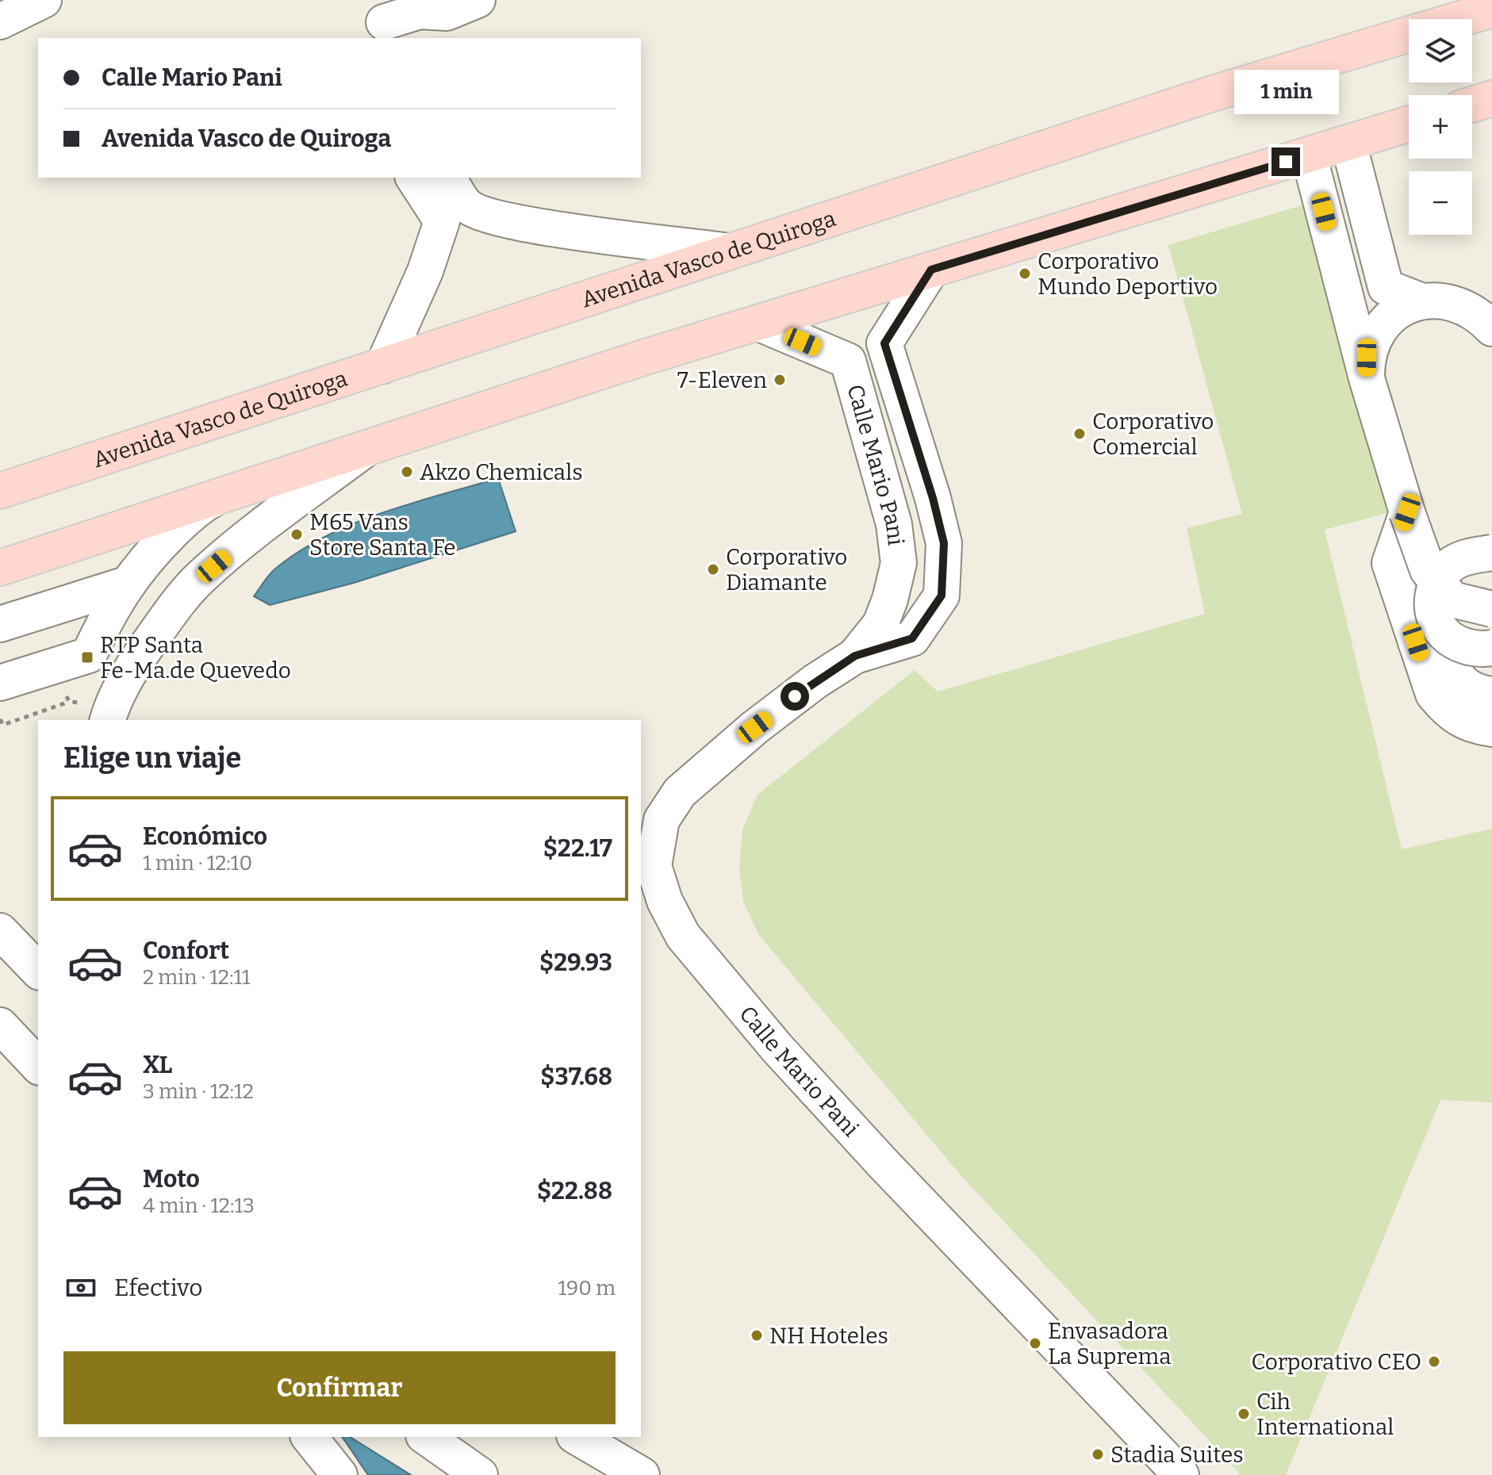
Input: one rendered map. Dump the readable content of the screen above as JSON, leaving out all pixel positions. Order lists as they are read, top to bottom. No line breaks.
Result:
{"streets":{"main road":["Avenida Vasco de Quiroga"],"street":["Calle Mario Pani"]},"places":{"other":["Corporativo Mundo Deportivo","7-Eleven","Corporativo Comercial","Akzo Chemicals","M65 Vans Store Santa Fe","Corporativo Diamante","NH Hoteles","Envasadora La Suprema","Corporativo CEO","Cih International","Stadia Suites"],"transit":["RTP Santa Fe-Ma.de Quevedo"]},"page":{"map_buttons":["+","−"],"banner":["Calle Mario Pani","Avenida Vasco de Quiroga"],"bubble":"1 min","heading":"Elige un viaje","list":[{"name":"Económico","note":"1 min · 12:10","value":"$22.17"},{"name":"Confort","note":"2 min · 12:11","value":"$29.93"},{"name":"XL","note":"3 min · 12:12","value":"$37.68"},{"name":"Moto","note":"4 min · 12:13","value":"$22.88"}],"pay":["Efectivo","190 m"],"buttons":"Confirmar"}}
